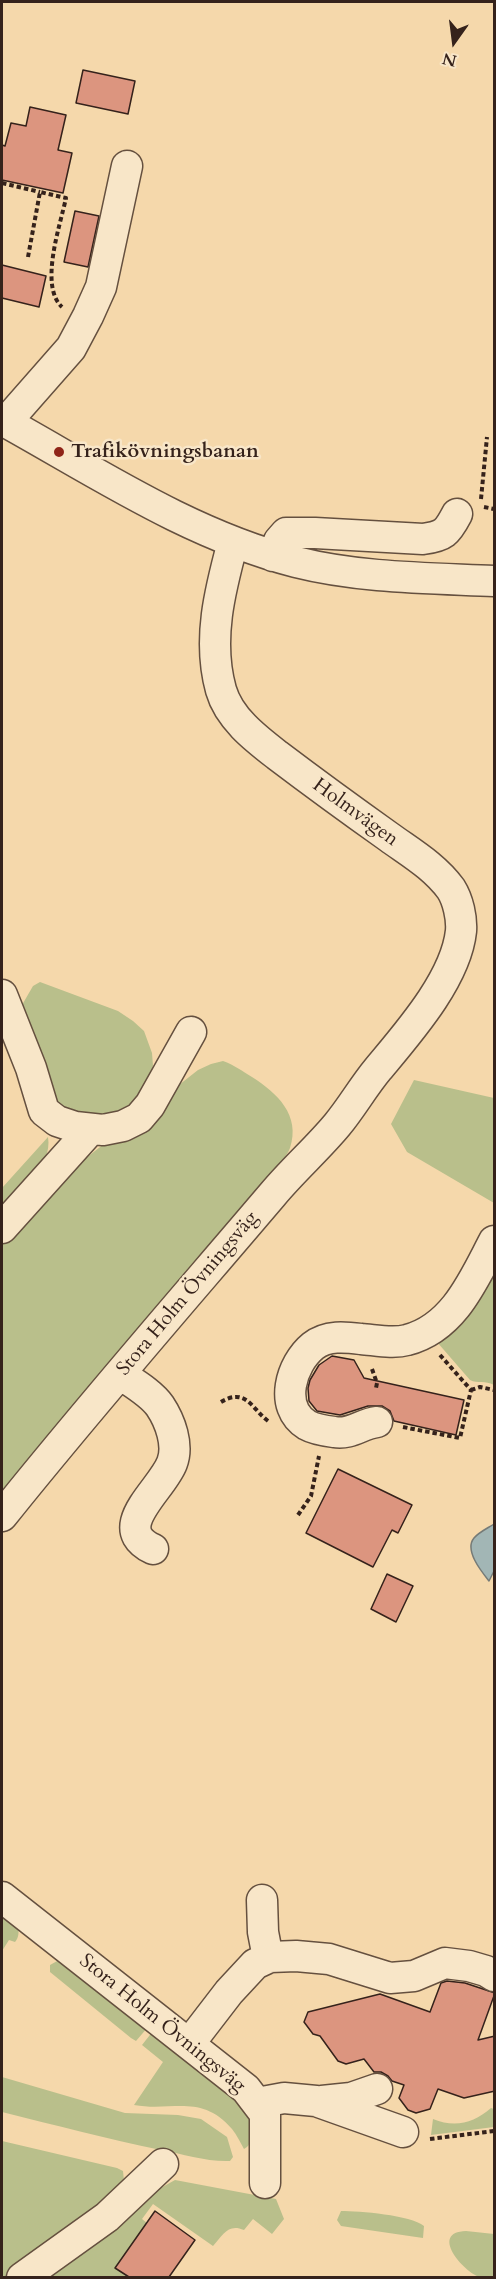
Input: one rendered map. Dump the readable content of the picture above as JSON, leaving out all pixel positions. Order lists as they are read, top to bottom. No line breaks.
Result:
{"streets":{"street":["Holmvägen","Stora Holm Övningsväg"]},"crossings":[["Holmvägen","Stora Holm Övningsväg"]],"places":["Trafikövningsbanan"],"north":"bottom"}
